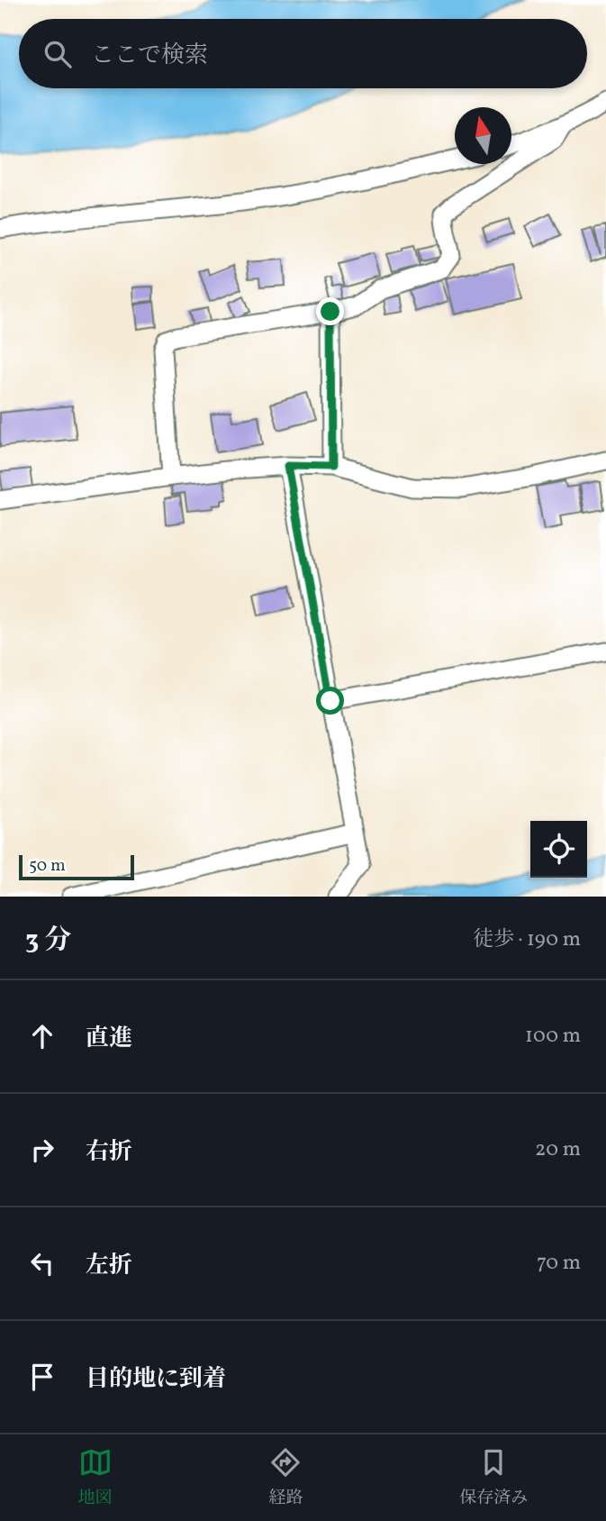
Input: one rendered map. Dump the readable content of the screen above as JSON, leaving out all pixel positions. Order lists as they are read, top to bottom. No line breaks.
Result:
{"scale_bar":"50 m","north":"top","page":{"search":"ここで検索","scale":"50 m","heading":["3 分","徒歩 · 190 m"],"list":[["直進","100 m"],["右折","20 m"],["左折","70 m"],"目的地に到着"],"nav":["地図","経路","保存済み"]}}
